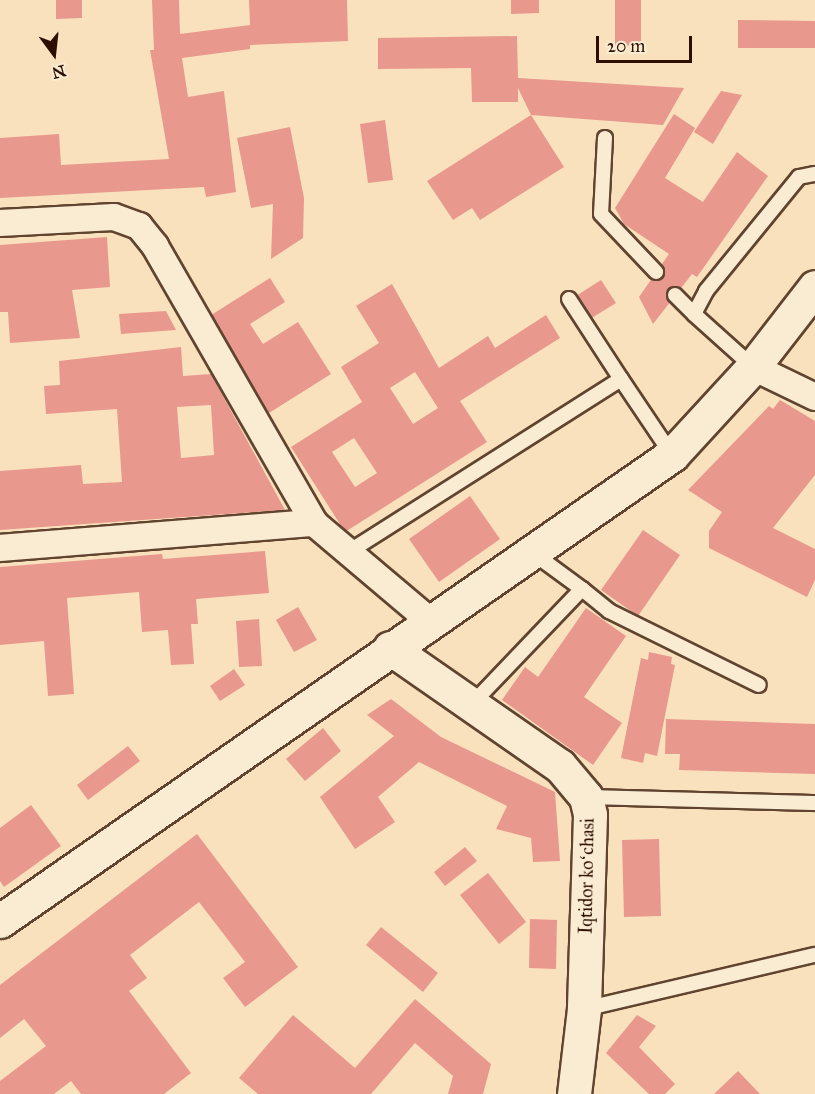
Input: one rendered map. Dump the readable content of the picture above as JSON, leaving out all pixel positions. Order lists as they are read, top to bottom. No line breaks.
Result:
{"streets":{"street":["Iqtidor koʻchasi"]},"scale_bar":"20 m","north":"bottom"}
